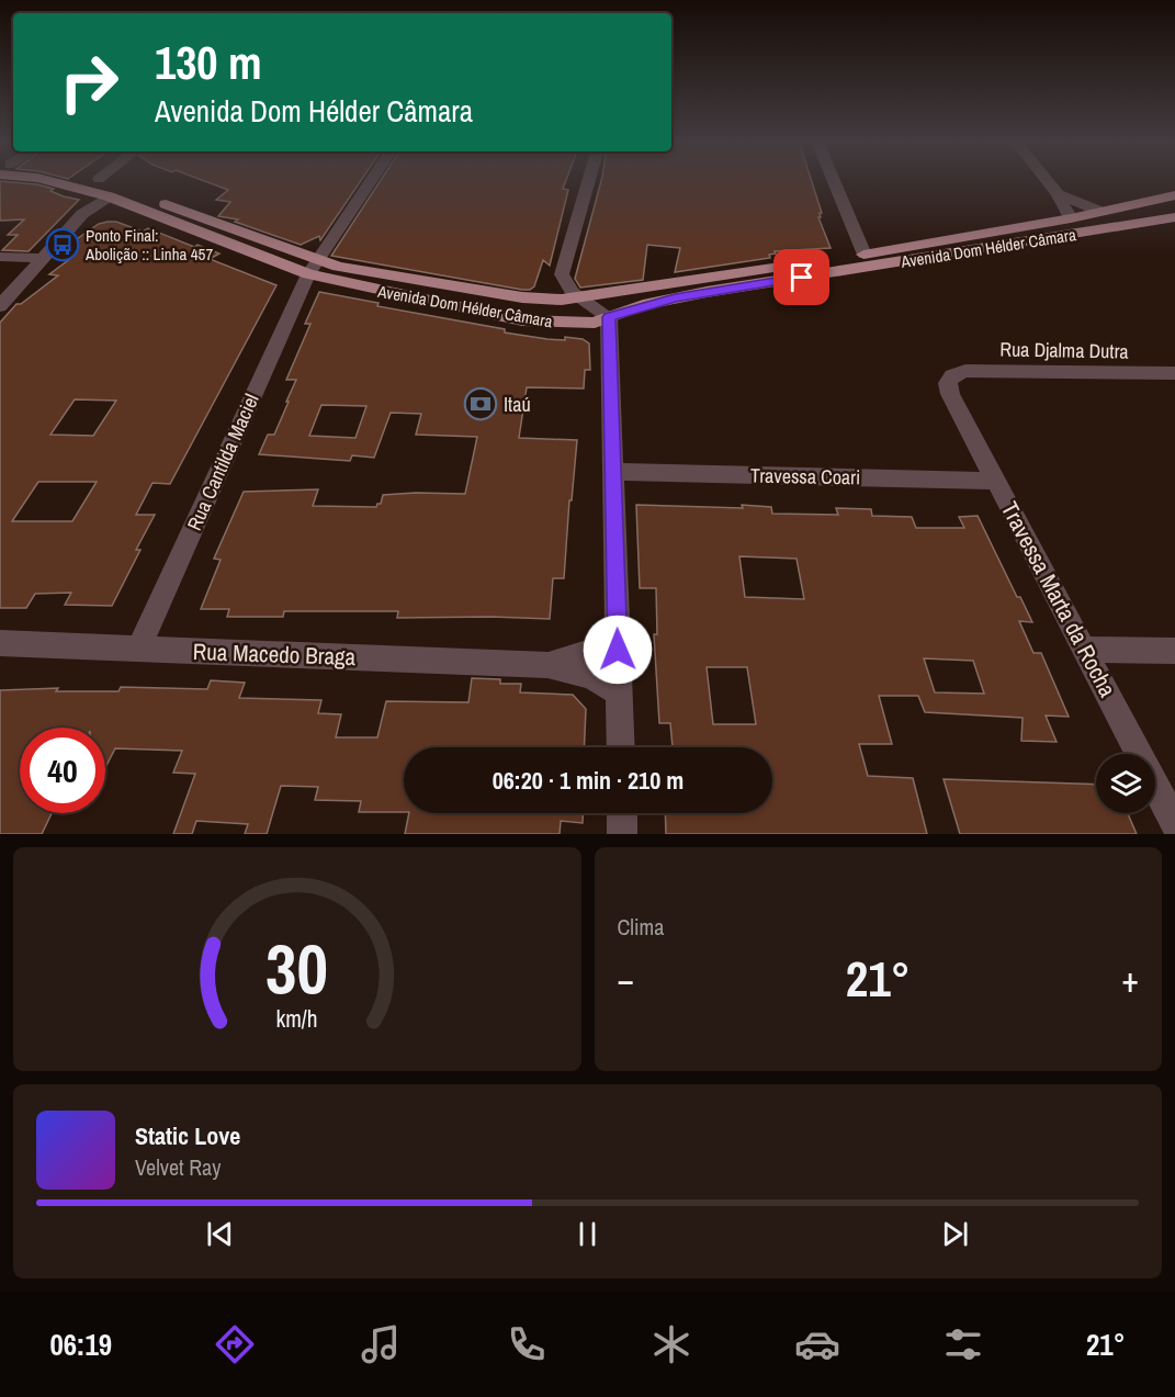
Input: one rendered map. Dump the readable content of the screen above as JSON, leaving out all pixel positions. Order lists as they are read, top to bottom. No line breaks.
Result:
{"streets":{"main road":["Avenida Dom Hélder Câmara"],"street":["Rua Djalma Dutra","Rua Cantilda Maciel","Travessa Coari","Travessa Marta da Rocha","Rua Macedo Braga"]},"crossings":[["Avenida Dom Hélder Câmara","Rua Cantilda Maciel"],["Rua Djalma Dutra","Travessa Marta da Rocha"],["Rua Cantilda Maciel","Rua Macedo Braga"],["Travessa Coari","Travessa Marta da Rocha"]],"places":{"bus stop":["Ponto Final: Abolição :: Linha 457"],"bank":["Itaú"]},"page":{"turn":["130 m","Avenida Dom Hélder Câmara"],"limit":"40","trip":"06:20 · 1 min · 210 m","tile":"Clima","heat":["−","21°","+"],"song":["Static Love","Velvet Ray"],"tabs":["06:19","21°"],"gauge":["30","km/h"]}}
